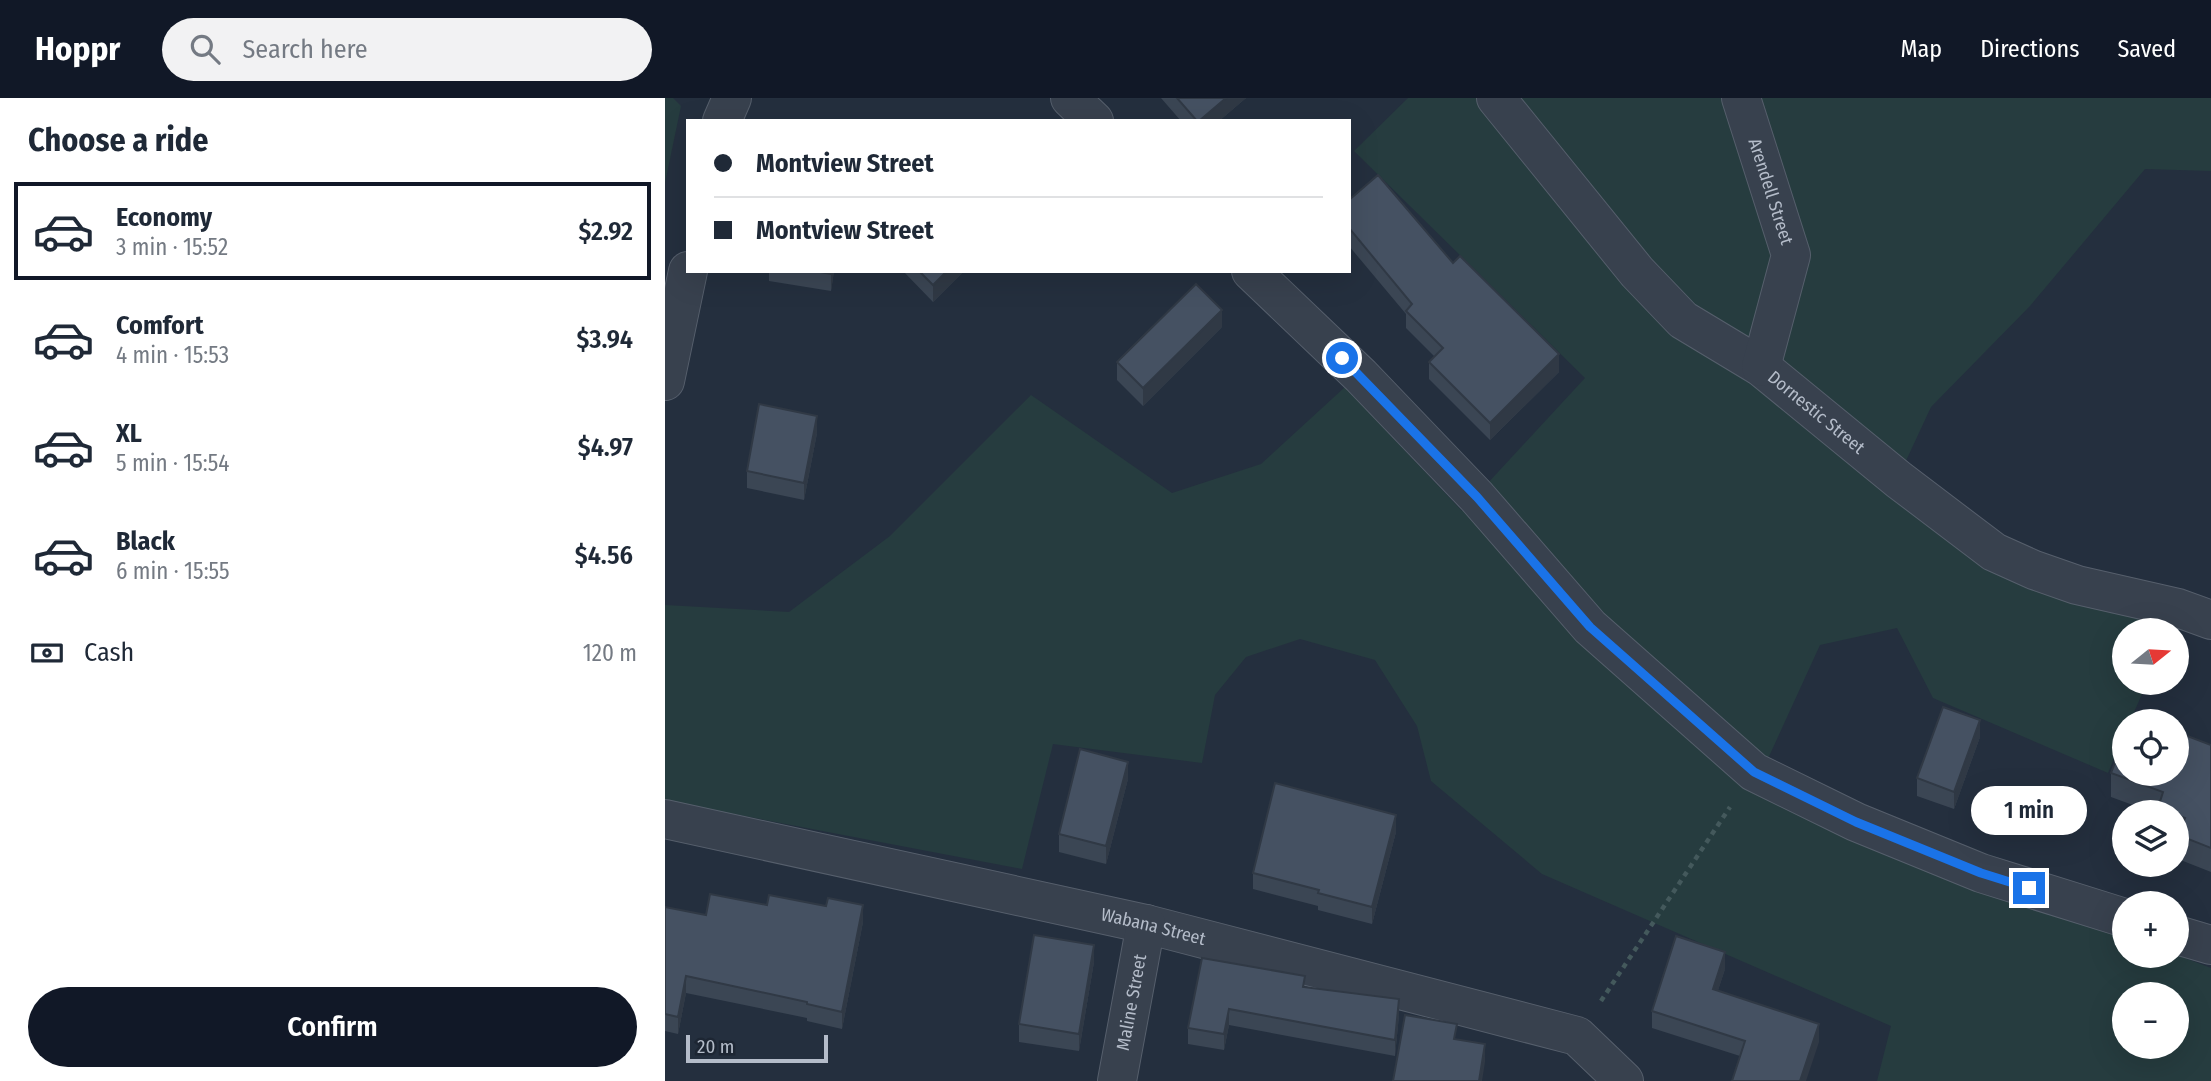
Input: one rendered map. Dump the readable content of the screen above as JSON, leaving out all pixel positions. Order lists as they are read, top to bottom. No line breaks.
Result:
{"streets":{"street":["Arendell Street","Dornestic Street","Wabana Street","Maline Street"]},"crossings":[["Arendell Street","Dornestic Street"],["Wabana Street","Maline Street"]],"scale_bar":"20 m","north":"right","page":{"header":"Hoppr","search":"Search here","nav":["Map","Directions","Saved"],"heading":"Choose a ride","banner":["Montview Street","Montview Street"],"list":[{"name":"Economy","note":"3 min · 15:52","value":"$2.92"},{"name":"Comfort","note":"4 min · 15:53","value":"$3.94"},{"name":"XL","note":"5 min · 15:54","value":"$4.97"},{"name":"Black","note":"6 min · 15:55","value":"$4.56"}],"pay":["Cash","120 m"],"map_buttons":["+","−"],"bubble":"1 min","buttons":"Confirm","scale":"20 m"}}
